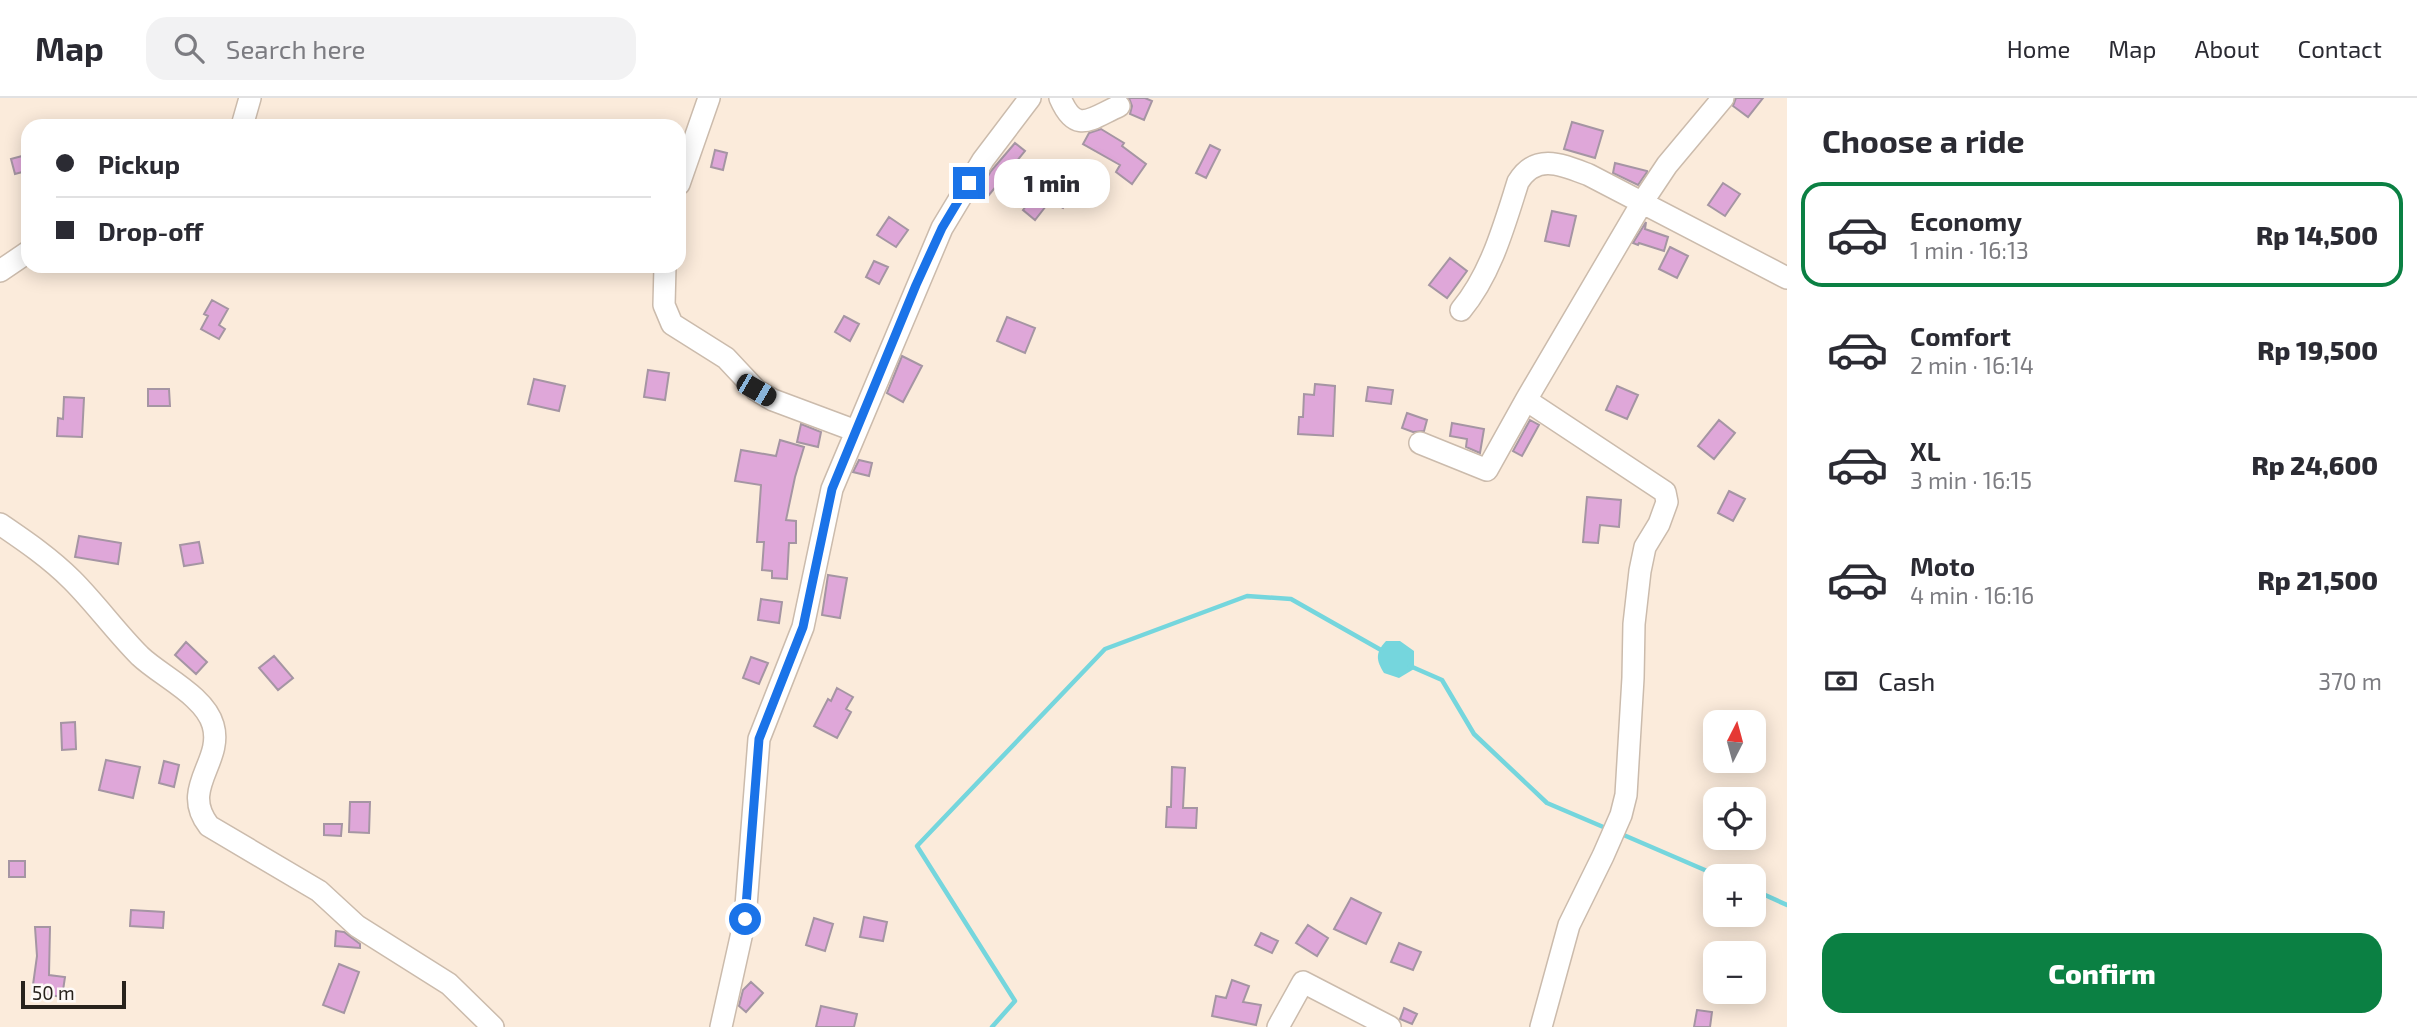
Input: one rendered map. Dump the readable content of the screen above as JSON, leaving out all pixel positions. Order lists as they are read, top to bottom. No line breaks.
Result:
{"scale_bar":"50 m","north":"top","page":{"header":"Map","search":"Search here","nav":["Home","Map","About","Contact"],"heading":"Choose a ride","banner":["Pickup","Drop-off"],"bubble":"1 min","list":[{"name":"Economy","note":"1 min · 16:13","value":"Rp 14,500"},{"name":"Comfort","note":"2 min · 16:14","value":"Rp 19,500"},{"name":"XL","note":"3 min · 16:15","value":"Rp 24,600"},{"name":"Moto","note":"4 min · 16:16","value":"Rp 21,500"}],"pay":["Cash","370 m"],"map_buttons":["+","−"],"buttons":"Confirm","scale":"50 m"}}
